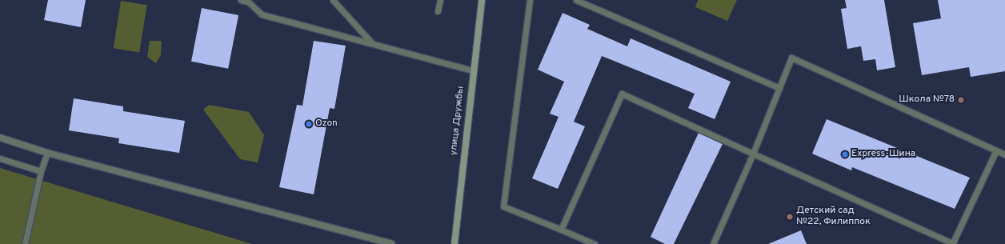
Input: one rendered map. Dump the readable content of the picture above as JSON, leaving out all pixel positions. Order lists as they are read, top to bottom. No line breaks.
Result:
{"streets":{"street":["улица Дружбы"]},"places":["Школа №78","Ozon","Express-Шина","Детский сад №22, Филиппок"]}
